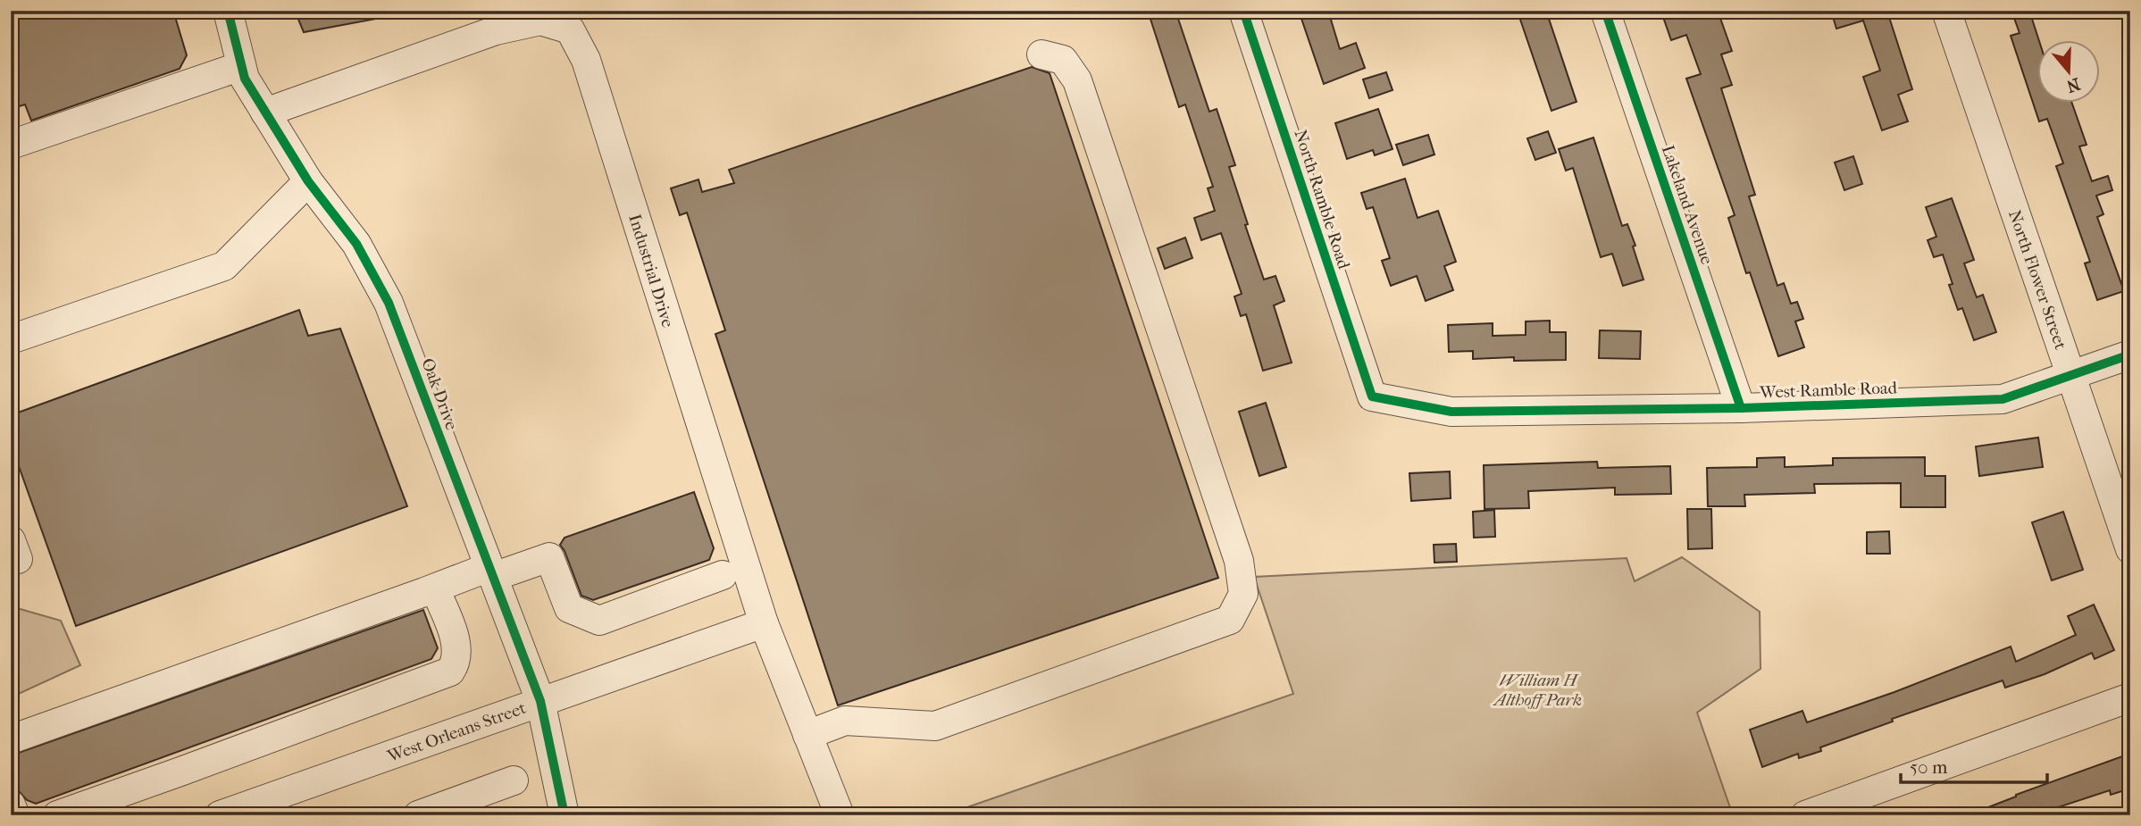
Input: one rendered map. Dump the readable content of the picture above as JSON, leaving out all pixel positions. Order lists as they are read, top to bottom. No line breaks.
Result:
{"streets":{"street":["North Ramble Road","Lakeland Avenue","Industrial Drive","North Flower Street","West Ramble Road","Oak Drive","West Orleans Street"]},"crossings":[["North Ramble Road","West Ramble Road"],["Lakeland Avenue","West Ramble Road"],["Industrial Drive","Oak Drive"],["Industrial Drive","West Orleans Street"],["North Flower Street","West Ramble Road"],["Oak Drive","West Orleans Street"]],"parks":["William H Althoff Park"],"scale_bar":"50 m","north":"bottom"}
